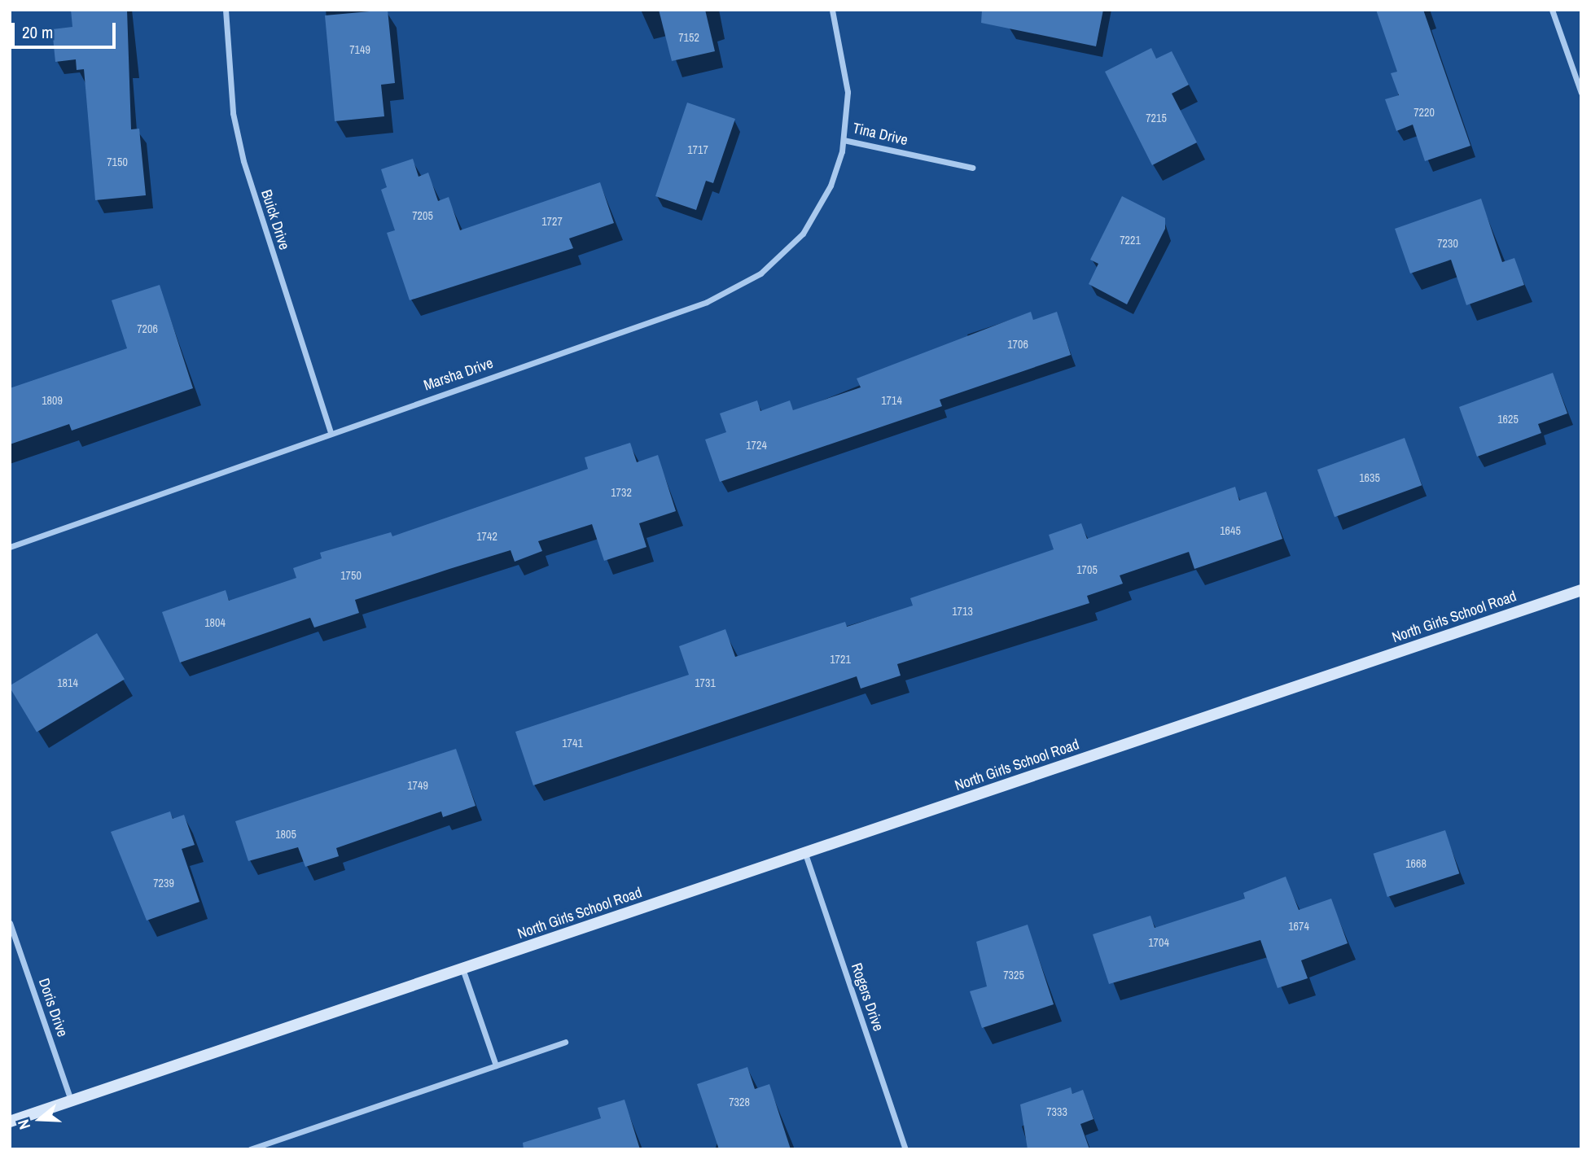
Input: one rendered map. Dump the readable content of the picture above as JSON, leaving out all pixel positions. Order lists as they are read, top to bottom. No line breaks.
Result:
{"streets":{"main road":["North Girls School Road"],"street":["Tina Drive","Buick Drive","Marsha Drive","Rogers Drive","Doris Drive"]},"crossings":[["Tina Drive","Marsha Drive"],["Buick Drive","Marsha Drive"],["North Girls School Road","Rogers Drive"],["North Girls School Road","Doris Drive"]],"house_numbers":["7152","7149","7220","7215","1717","7150","7205","1727","7221","7230","7206","1706","1809","1714","1625","1724","1635","1732","1645","1742","1705","1750","1713","1804","1721","1814","1731","1741","1749","1805","1668","7239","1674","1704","7325","7328","7333"],"scale_bar":"20 m","north":"left"}
